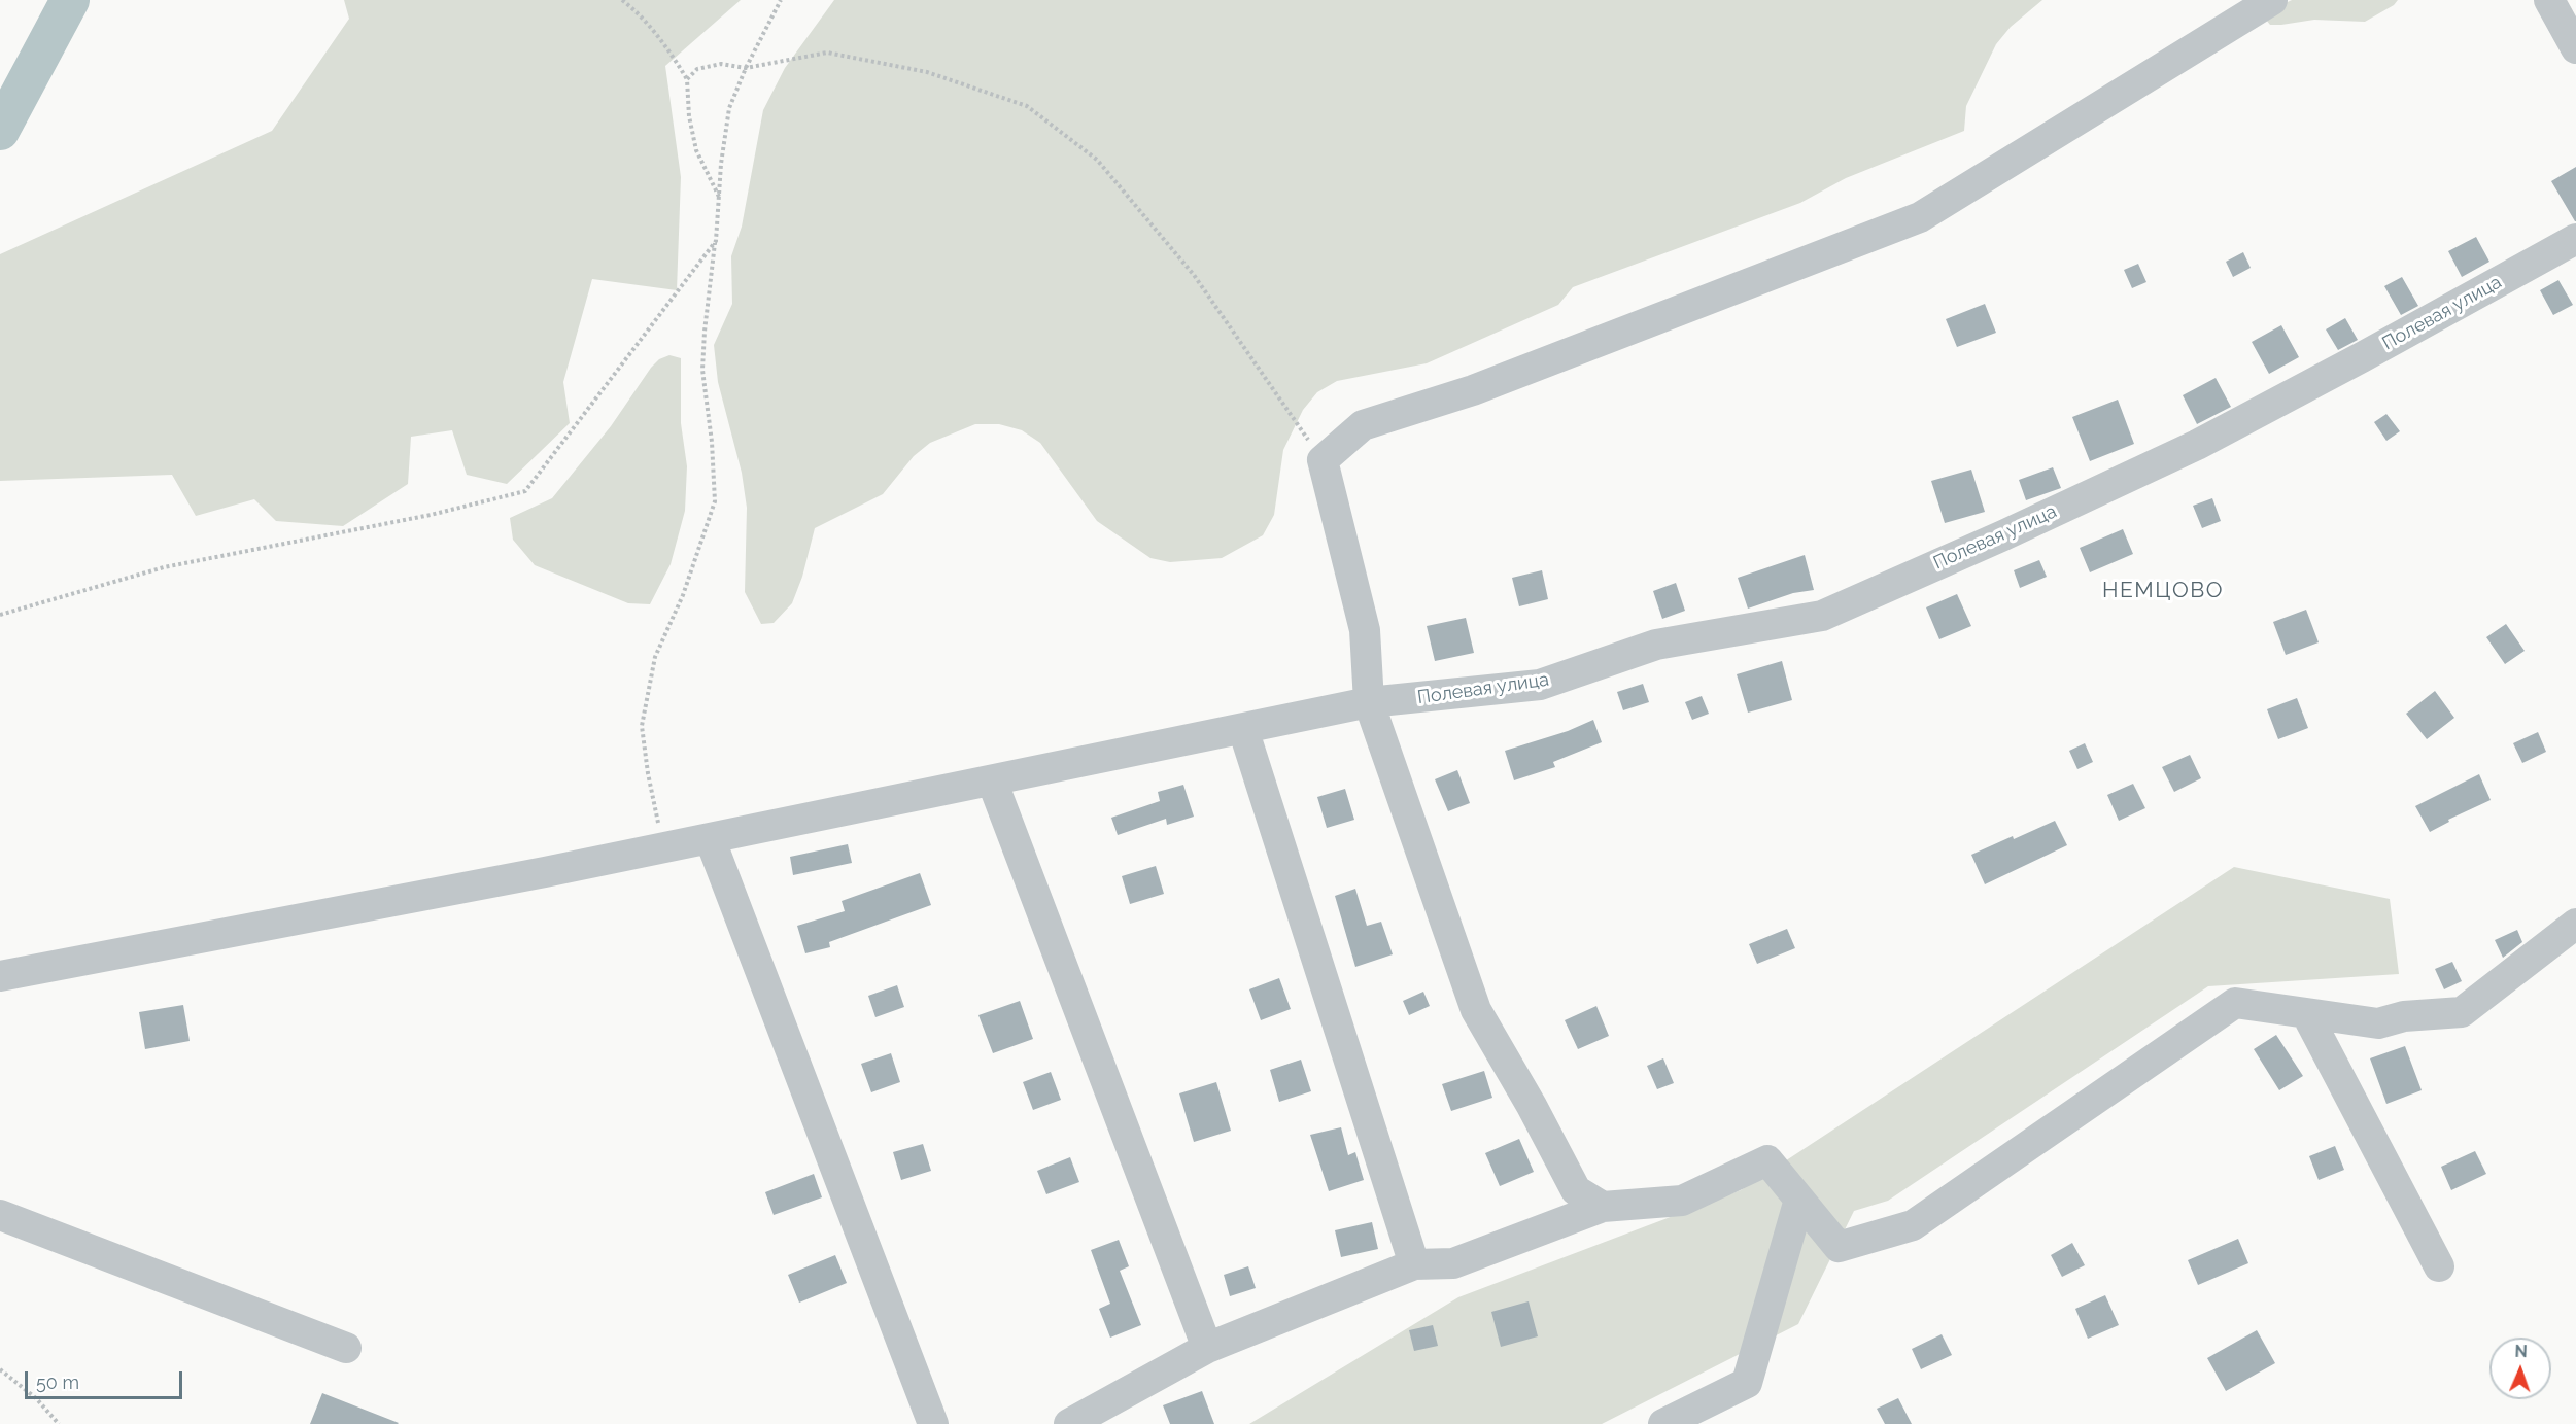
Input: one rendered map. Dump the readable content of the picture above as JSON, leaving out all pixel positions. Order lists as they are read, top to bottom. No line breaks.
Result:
{"streets":{"street":["Полевая улица"]},"districts":["НЕМЦОВО"],"scale_bar":"50 m","north":"top"}
